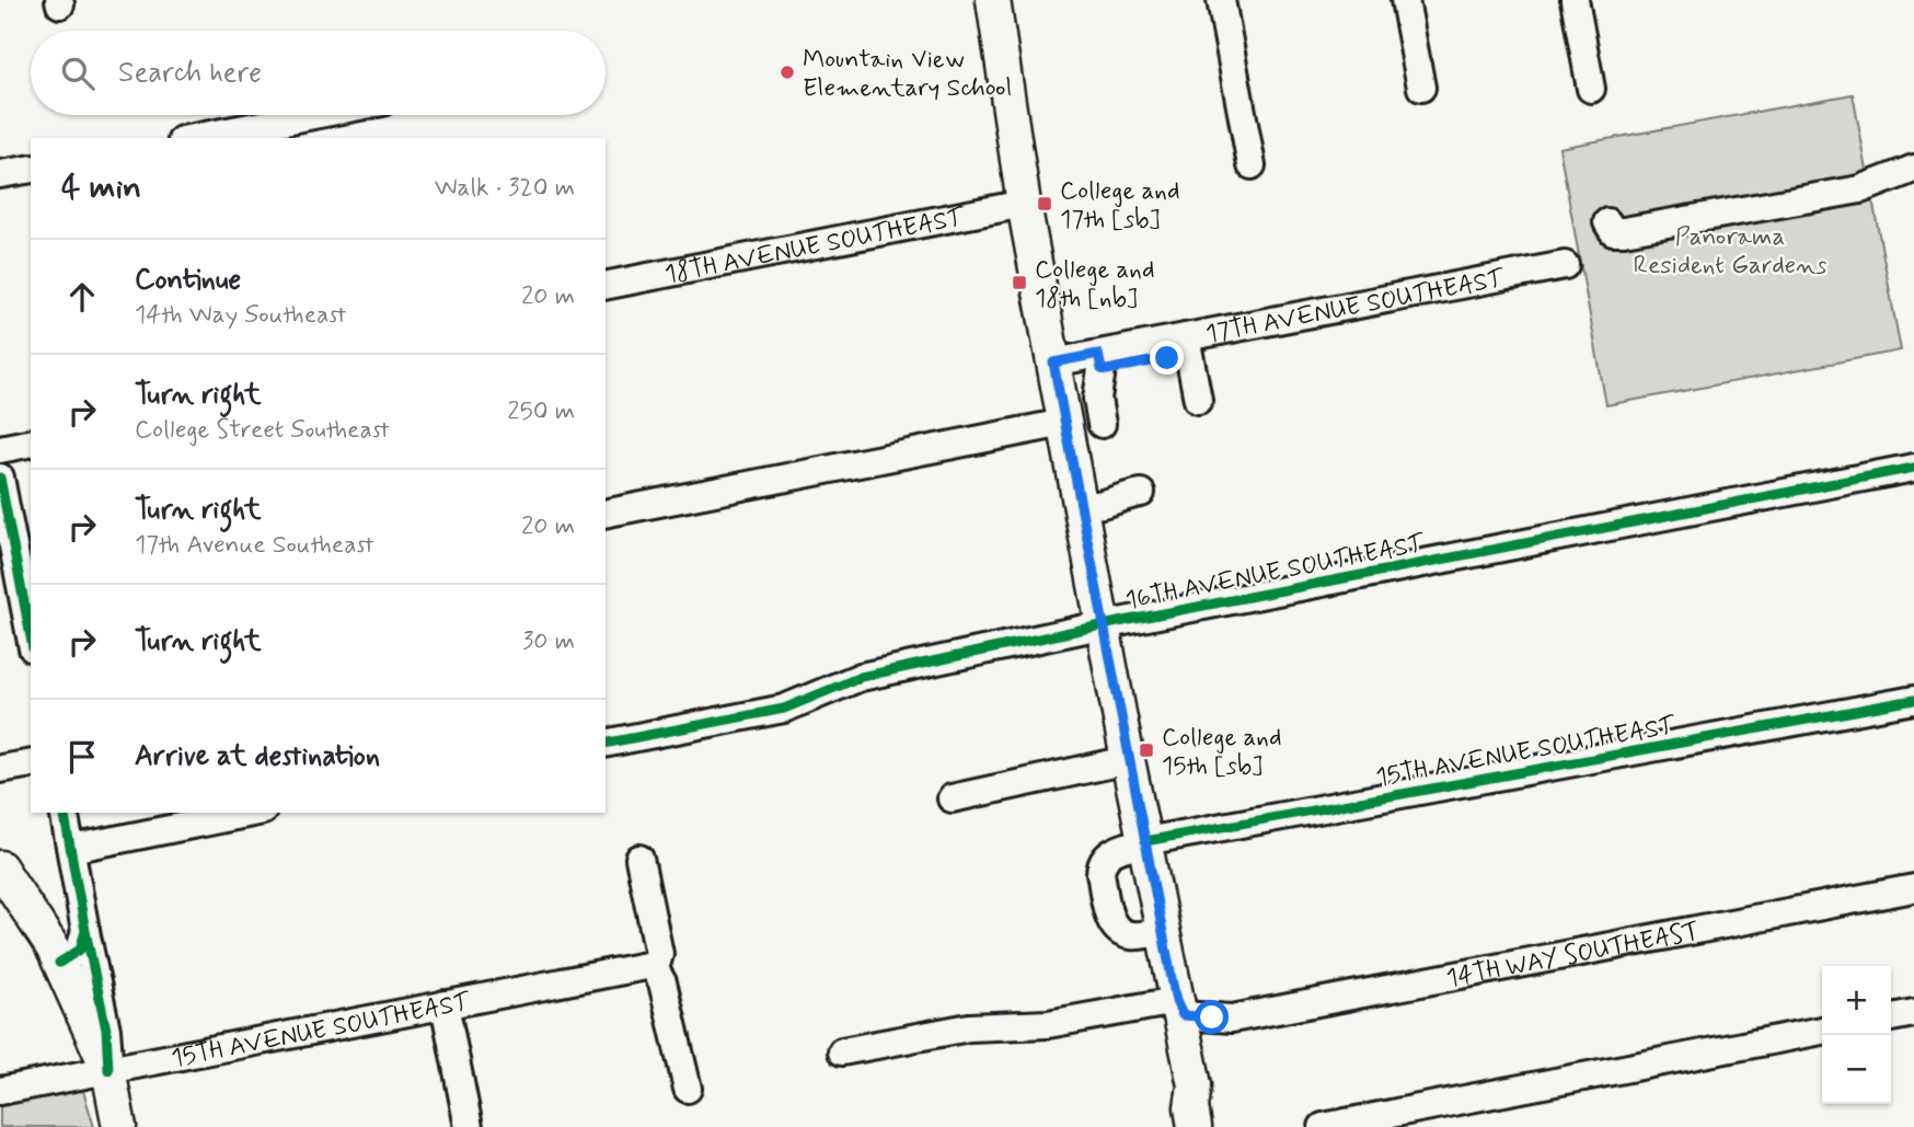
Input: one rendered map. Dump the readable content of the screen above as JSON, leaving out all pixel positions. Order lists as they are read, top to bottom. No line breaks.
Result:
{"streets":{"street":["18TH AVENUE SOUTHEAST","17TH AVENUE SOUTHEAST","16TH AVENUE SOUTHEAST","15TH AVENUE SOUTHEAST","14TH WAY SOUTHEAST"]},"parks":["Panorama Resident Gardens"],"places":{"other":["Mountain View Elementary School"],"transit":["College and 17th [sb]","College and 18th [nb]","College and 15th [sb]"]},"page":{"search":"Search here","heading":["4 min","Walk · 320 m"],"list":[["Continue","14th Way Southeast","20 m"],["Turn right","College Street Southeast","250 m"],["Turn right","17th Avenue Southeast","20 m"],["Turn right","30 m"],"Arrive at destination"],"map_buttons":["+","−"]}}
